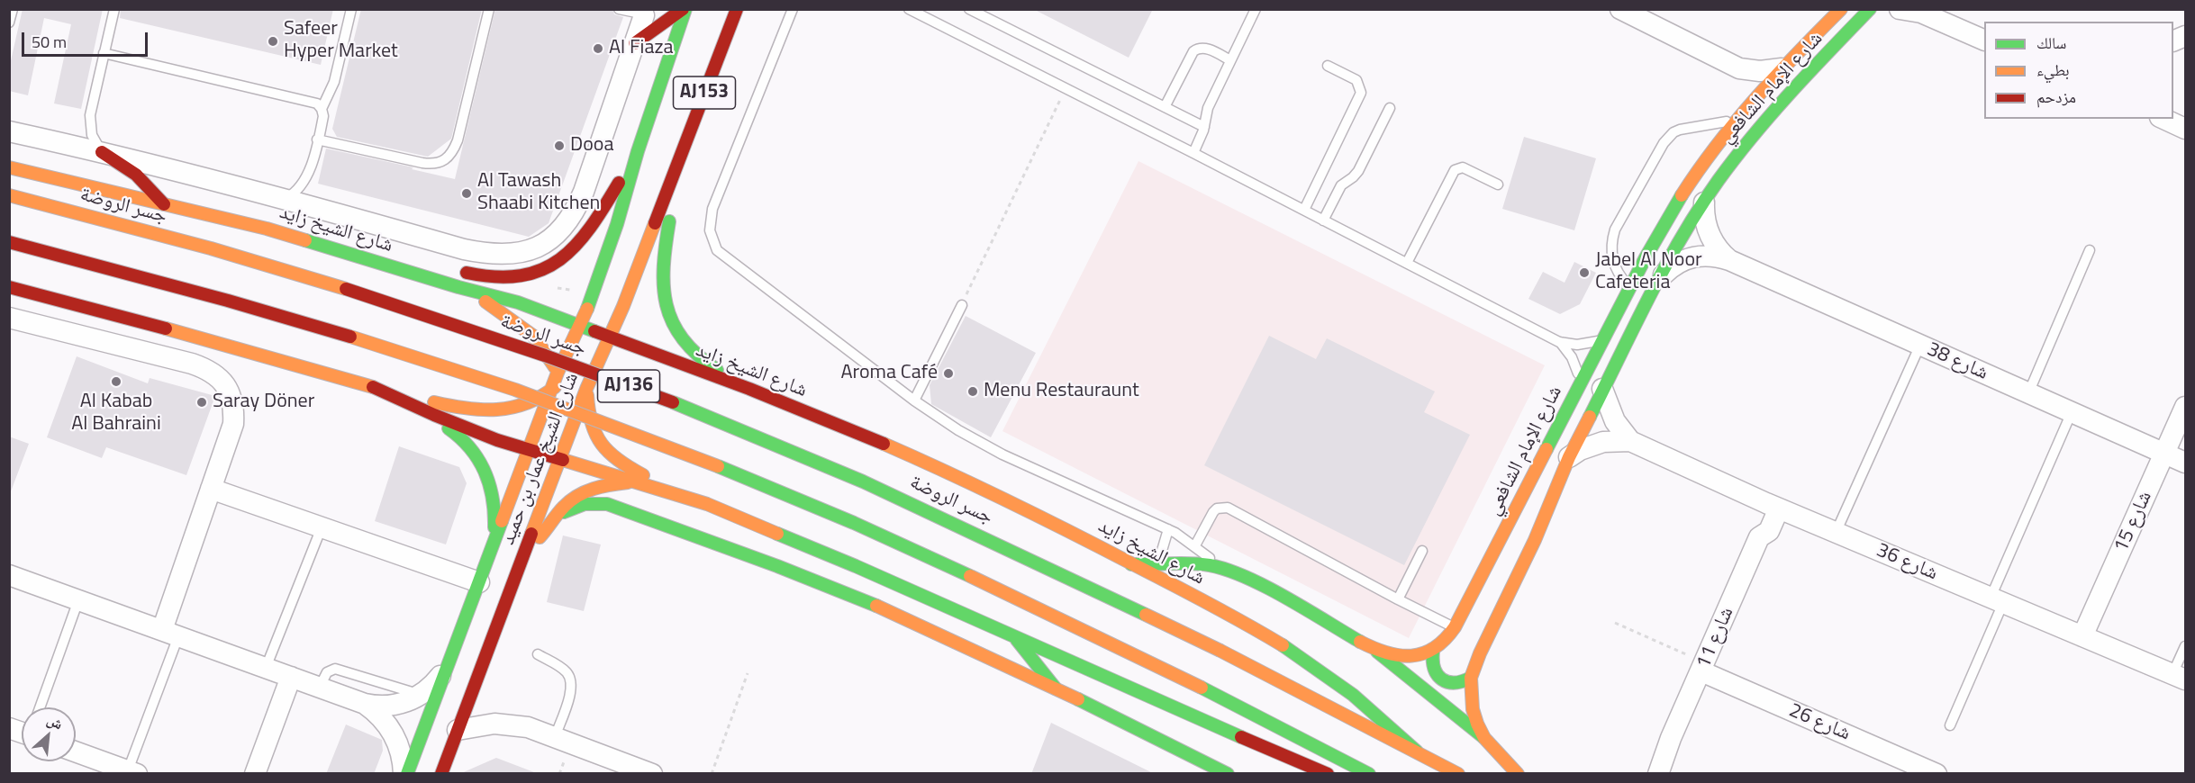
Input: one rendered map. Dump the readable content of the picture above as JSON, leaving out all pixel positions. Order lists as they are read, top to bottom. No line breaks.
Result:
{"streets":{"main road":["شارع الإمام الشافعي","AJ153","جسر الروضة","شارع الشيخ زايد","AJ136","شارع الشيخ عمار بن حميد"],"street":["شارع 38","شارع 15","شارع 36","شارع 11","شارع 26"]},"crossings":[["شارع الإمام الشافعي","شارع 38"],["شارع الإمام الشافعي","شارع 36"],["جسر الروضة","شارع الشيخ زايد"],["شارع الشيخ زايد","شارع الشيخ عمار بن حميد"],["شارع 38","شارع 15"],["شارع 15","شارع 36"],["شارع 36","شارع 11"],["شارع 11","شارع 26"]],"places":["Safeer Hyper Market","Al Fiaza","Dooa","Al Tawash Shaabi Kitchen","Jabel Al Noor Cafeteria","Aroma Café","Al Kabab Al Bahraini","Menu Restauraunt","Saray Döner"],"legend":["سالك","بطيء","مزدحم"],"scale_bar":"50 m","north":"top right"}
